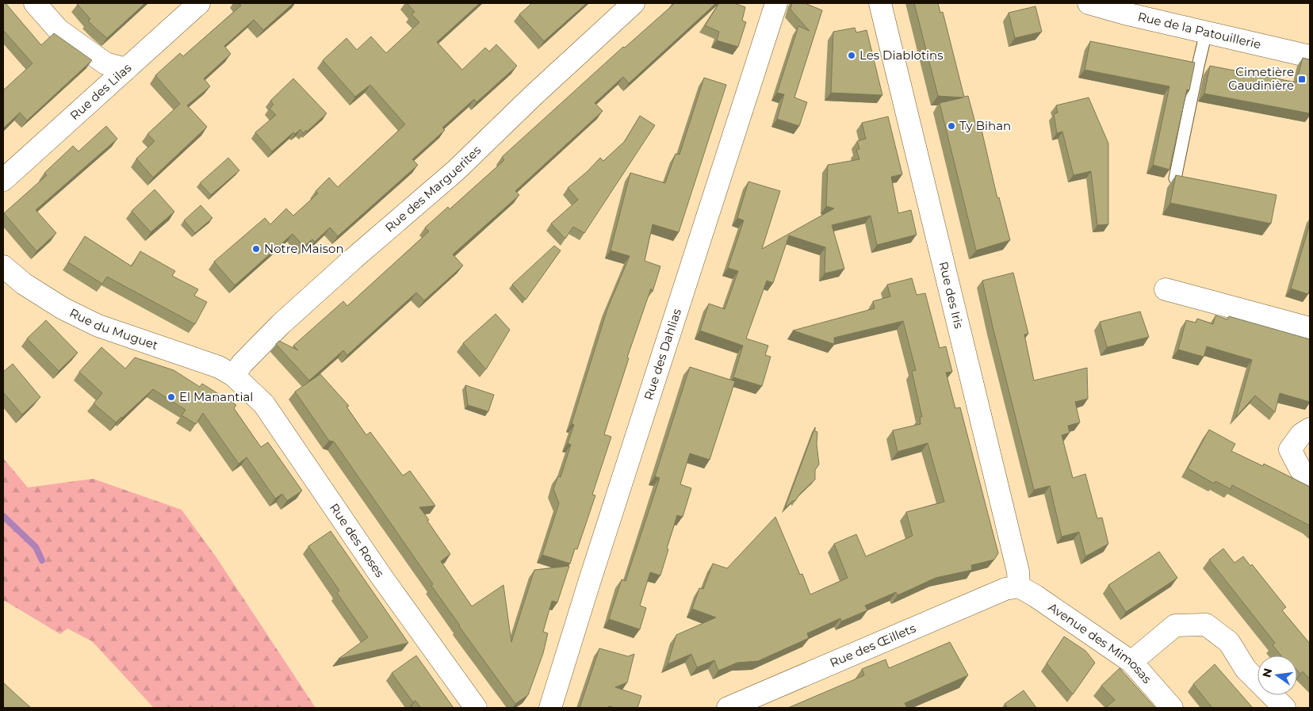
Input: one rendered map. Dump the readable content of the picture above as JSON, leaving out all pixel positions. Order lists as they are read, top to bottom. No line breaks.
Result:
{"streets":{"street":["Rue de la Patouillerie","Rue des Lilas","Rue des Marguerites","Rue des Iris","Rue du Muguet","Rue des Dahlias","Rue des Roses","Avenue des Mimosas","Rue des Œillets"]},"crossings":[["Rue des Marguerites","Rue du Muguet"],["Rue des Marguerites","Rue des Roses"],["Rue des Iris","Avenue des Mimosas"],["Rue des Iris","Rue des Œillets"],["Rue du Muguet","Rue des Roses"],["Avenue des Mimosas","Rue des Œillets"]],"places":{"other":["Les Diablotins","Ty Bihan","Notre Maison","El Manantial"],"transit":["Cimetière Gaudinière"]},"north":"left"}
